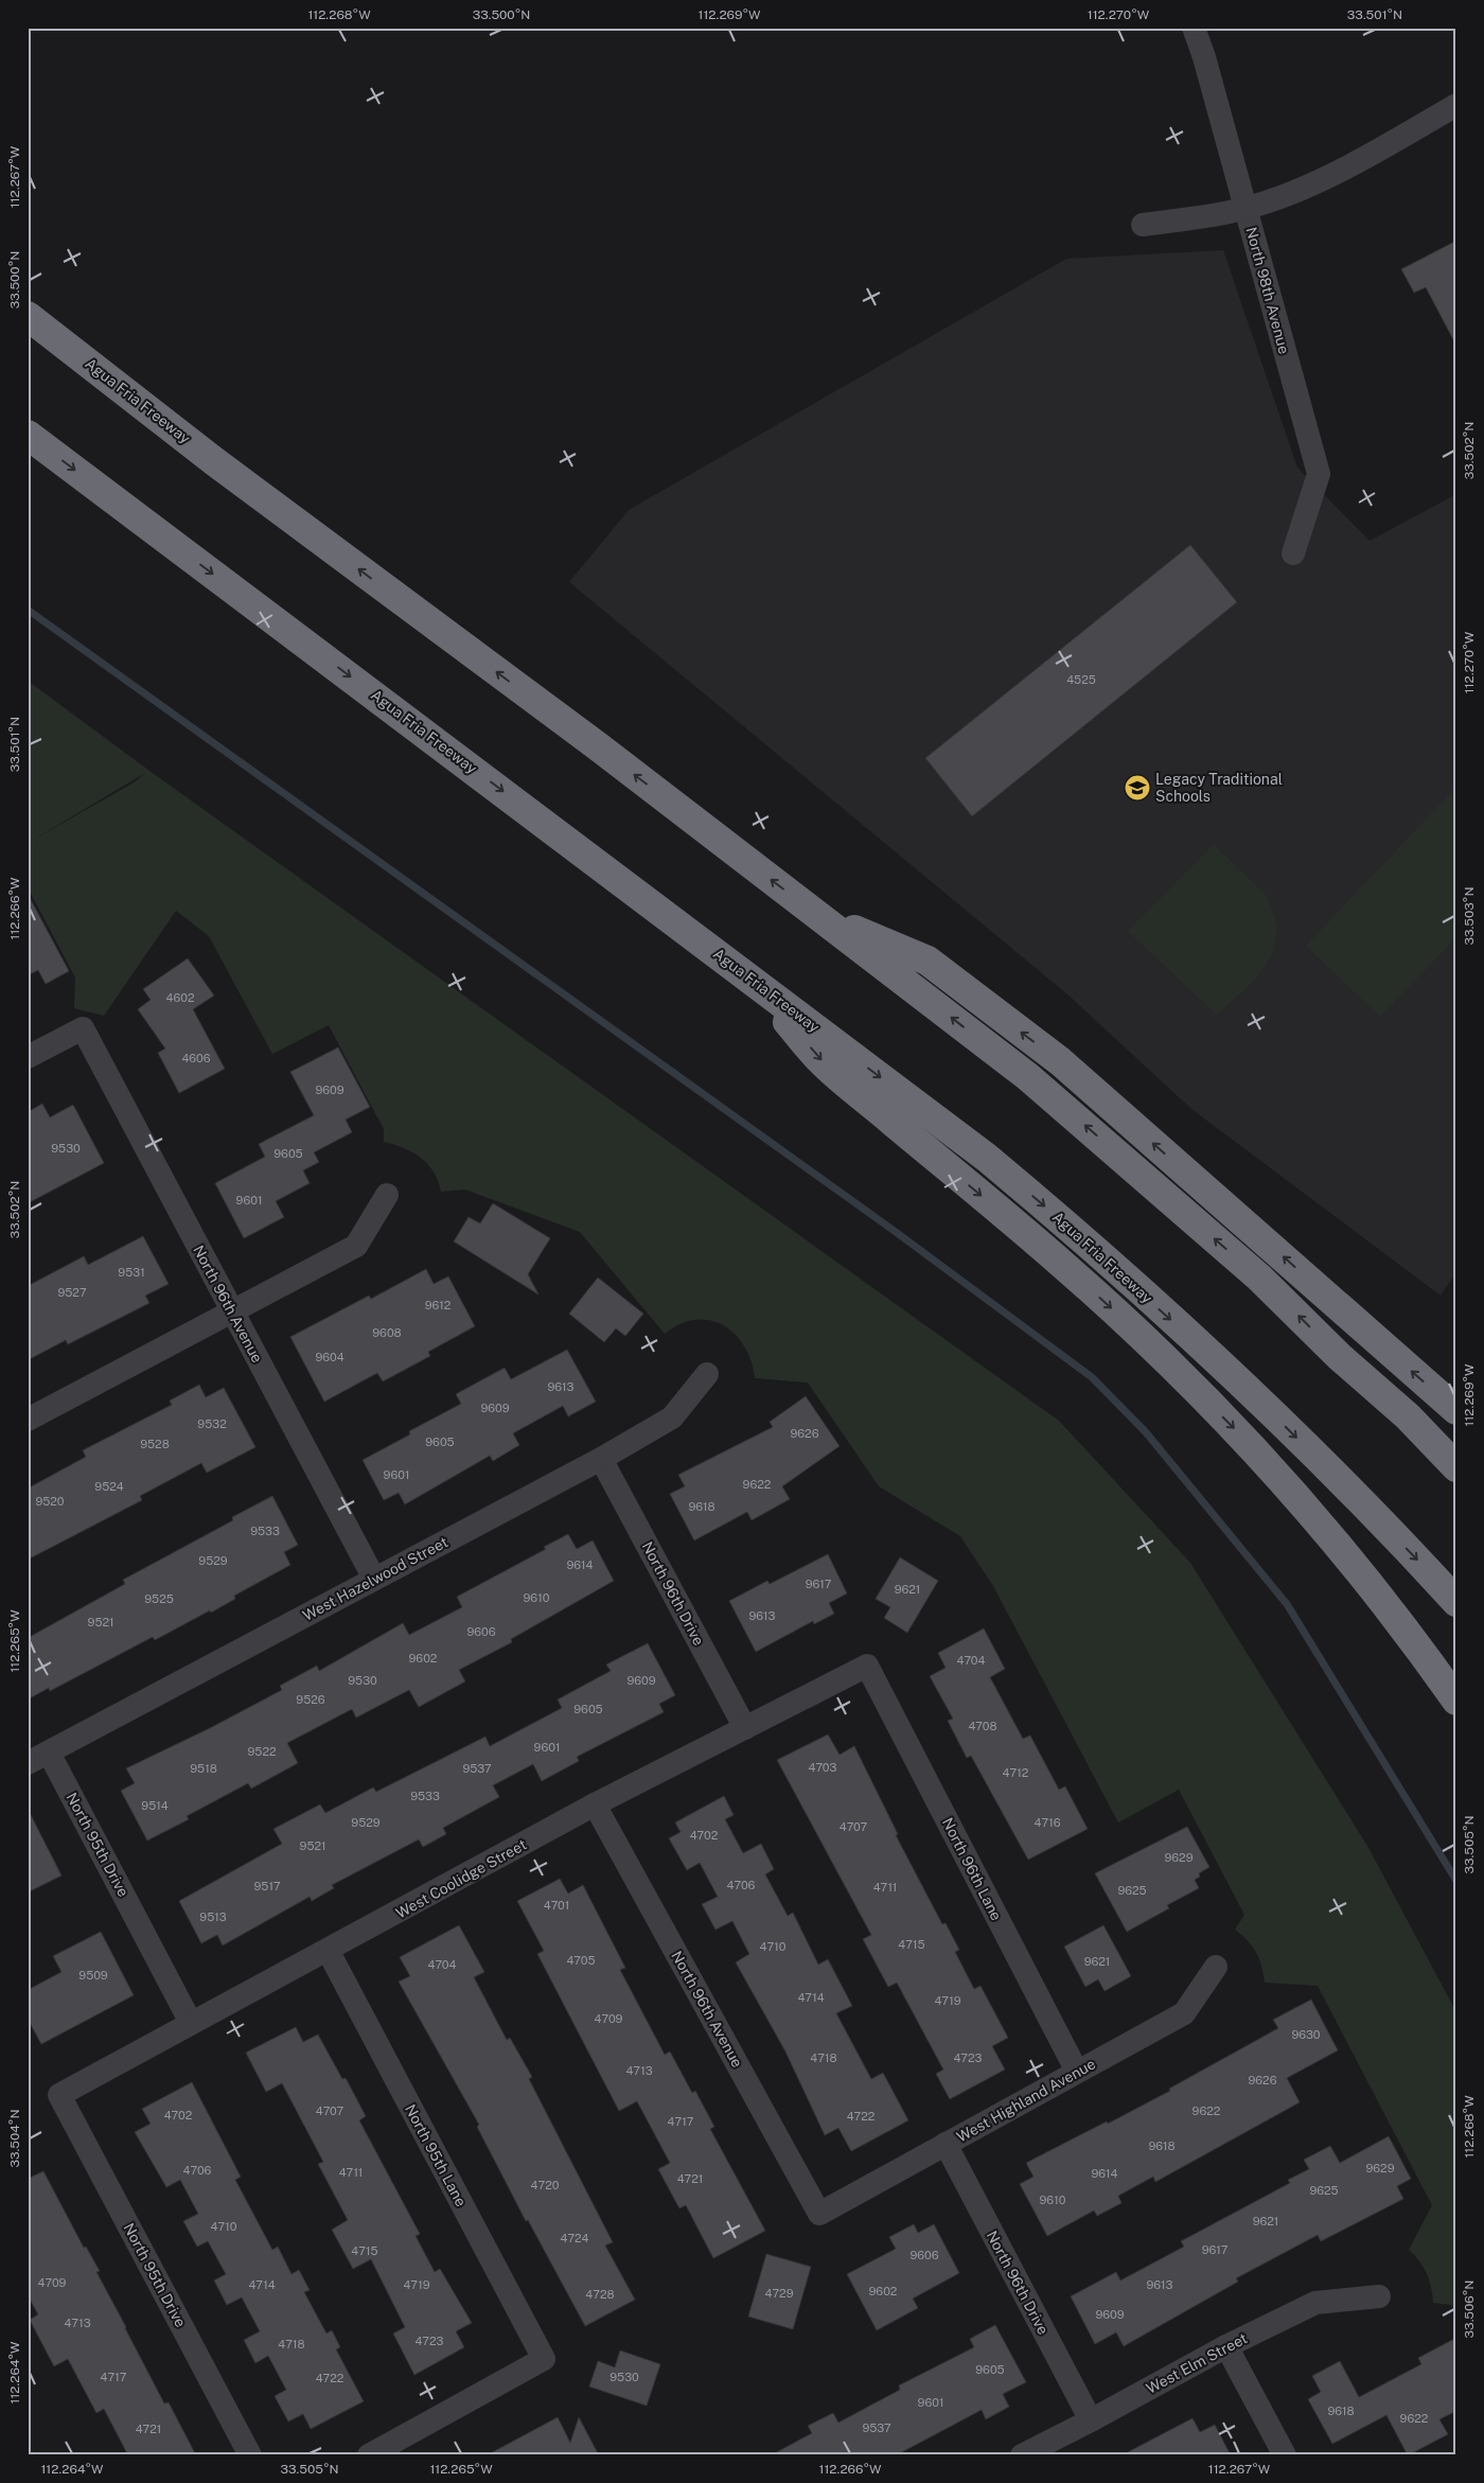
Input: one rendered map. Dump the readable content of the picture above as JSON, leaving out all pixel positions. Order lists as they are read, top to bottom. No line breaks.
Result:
{"streets":{"highway":["Agua Fria Freeway"],"street":["North 98th Avenue","North 96th Avenue","West Hazelwood Street","North 96th Drive","North 95th Drive","North 96th Lane","West Coolidge Street","West Highland Avenue","North 95th Lane","West Elm Street"]},"crossings":[["North 96th Avenue","West Hazelwood Street"],["North 96th Avenue","West Coolidge Street"],["North 96th Avenue","West Highland Avenue"],["West Hazelwood Street","North 96th Drive"],["West Hazelwood Street","North 95th Drive"],["North 96th Drive","West Coolidge Street"],["North 96th Drive","West Highland Avenue"],["North 96th Drive","West Elm Street"],["North 95th Drive","West Coolidge Street"],["North 96th Lane","West Coolidge Street"],["North 96th Lane","West Highland Avenue"],["West Coolidge Street","North 95th Lane"]],"places":{"school or university":["Legacy Traditional Schools"]},"house_numbers":["4525","4602","4606","9609","9530","9605","9601","9531","9527","9612","9608","9604","9613","9609","9532","9626","9605","9528","9601","9622","9524","9520","9618","9533","9529","9614","9617","9621","9610","9525","9613","9521","9606","9602","4704","9530","9609","9526","9605","4708","9601","9522","4703","9518","9537","4712","9533","9514","9529","4716","4707","4702","9521","9629","4706","9517","4711","9625","4701","9513","4715","4710","4705","9621","4704","9509","4714","4719","4709","9630","4718","4723","4713","9626","4707","9622","4702","4722","4717","9618","9629","4706","4711","9614","4721","4720","9625","9610","9621","4710","4724","9617","4715","9606","4709","4714","4719","9613","9602","4729","4728","9609","4713","4723","4718","9605","4717","9530","4722","9601","9618","9622","9537","4721"],"coordinates":["112.268°W","33.500°N","112.269°W","112.270°W","33.501°N","112.267°W","33.502°N","112.266°W","33.503°N","112.265°W","33.505°N","33.504°N","33.506°N","112.264°W"]}
